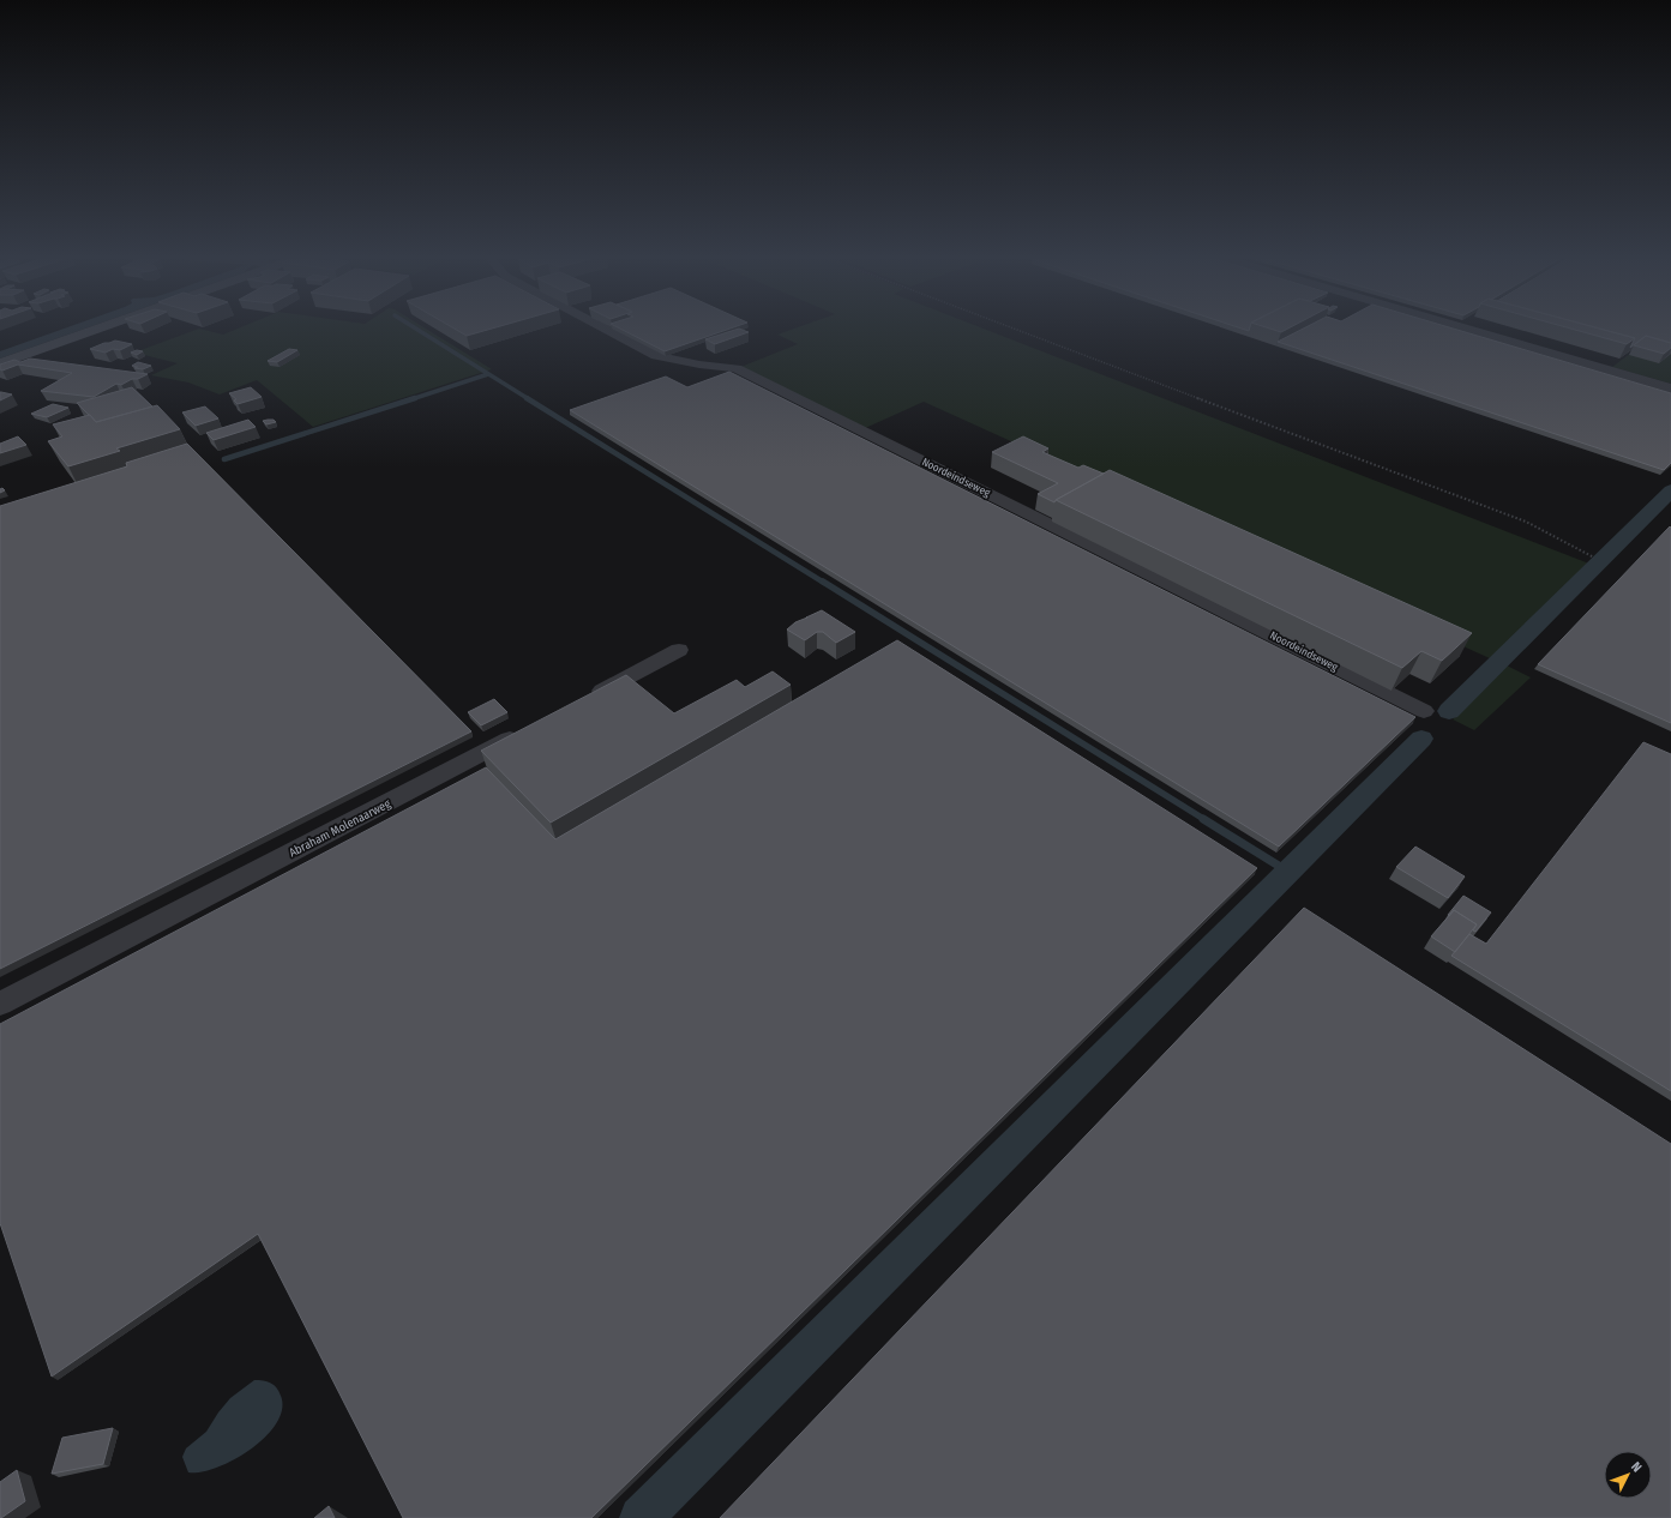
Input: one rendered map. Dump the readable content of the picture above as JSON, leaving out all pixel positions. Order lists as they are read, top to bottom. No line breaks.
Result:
{"streets":{"street":["Noordeindseweg","Abraham Molenaarweg"]},"north":"top right"}
